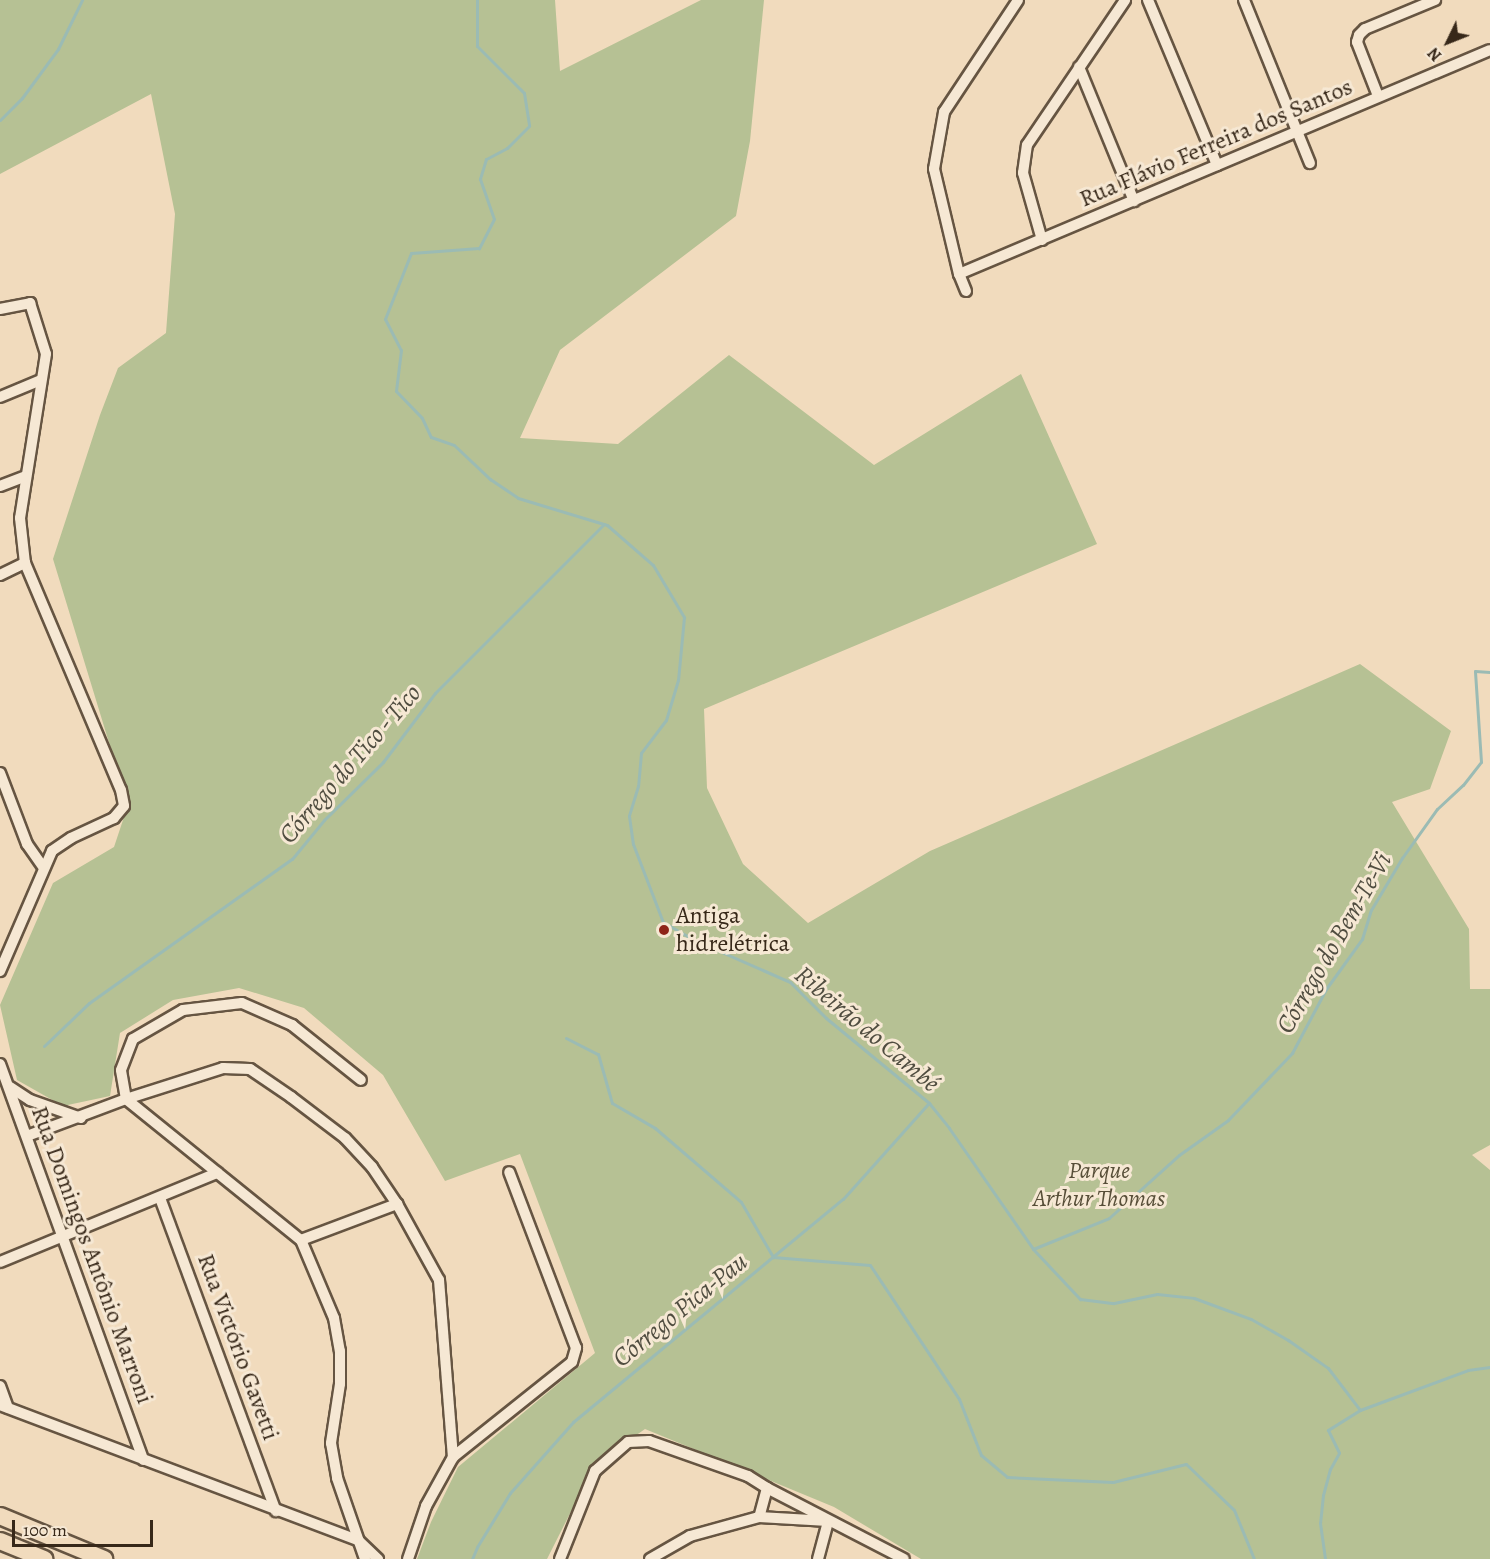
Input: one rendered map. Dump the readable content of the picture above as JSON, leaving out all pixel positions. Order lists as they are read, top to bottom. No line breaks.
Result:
{"streets":{"street":["Rua Flávio Ferreira dos Santos","Rua Domingos Antônio Marroni","Rua Victório Gavetti"]},"water":["Córrego do Tico - Tico","Córrego do Bem-Te-Vi","Ribeirão do Cambé","Córrego Pica-Pau"],"parks":["Parque Arthur Thomas"],"places":["Antiga hidrelétrica"],"scale_bar":"100 m","north":"bottom left"}
